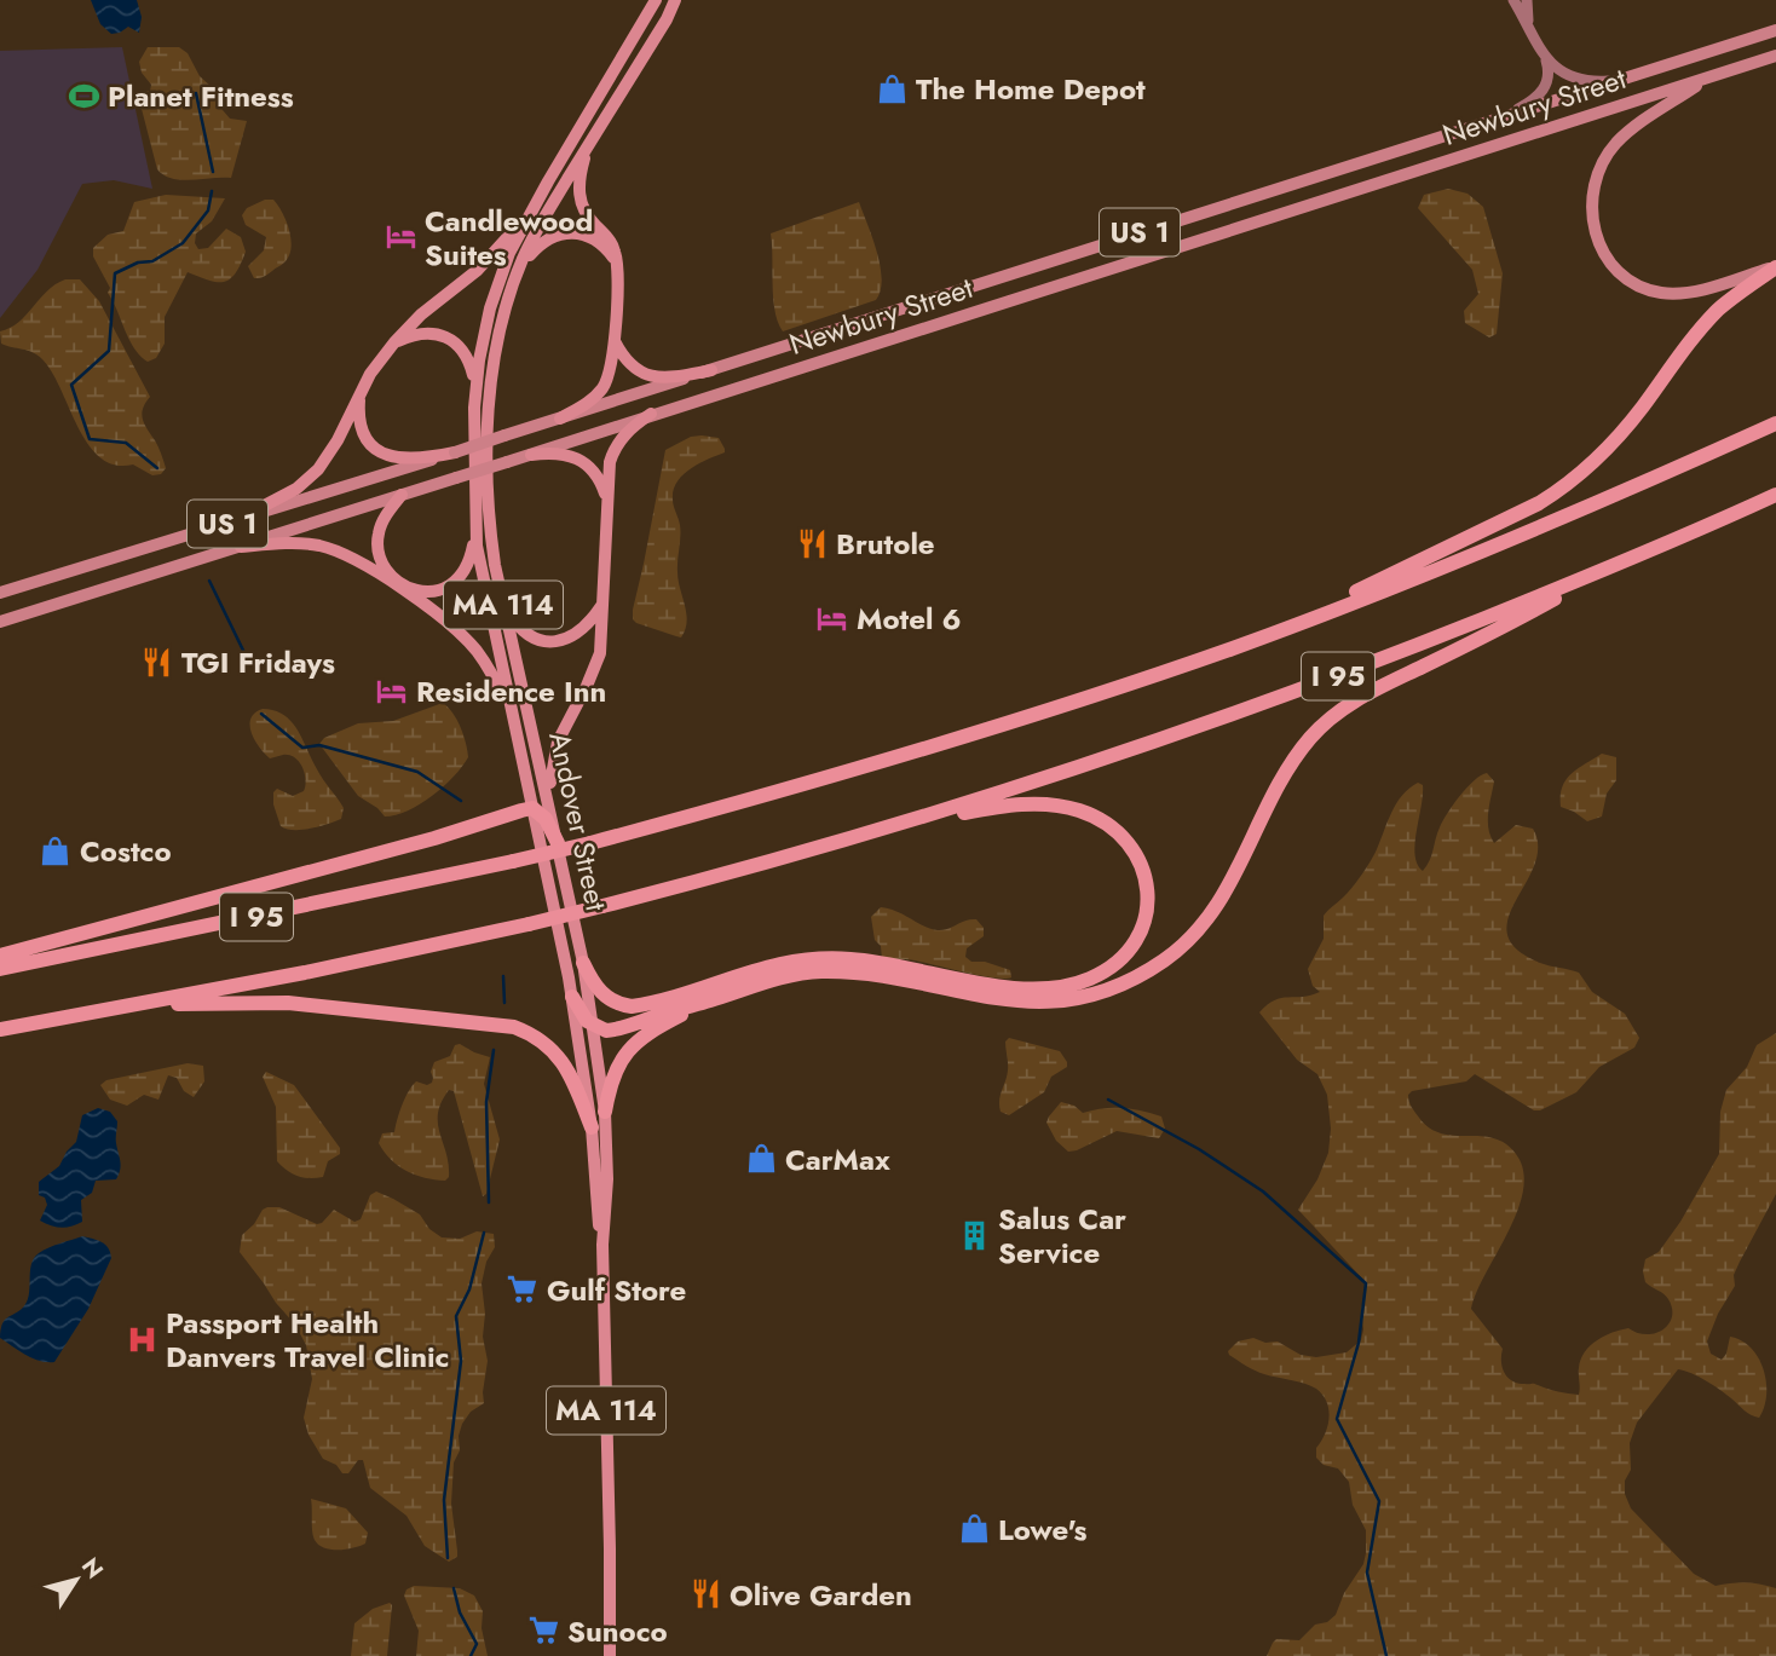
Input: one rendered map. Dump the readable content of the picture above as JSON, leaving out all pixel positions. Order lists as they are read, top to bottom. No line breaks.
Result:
{"streets":{"highway":["MA 114","I 95","Andover Street"],"main road":["Newbury Street","US 1"]},"places":{"shop":["The Home Depot","Costco","CarMax","Lowe's"],"sports":["Planet Fitness"],"hotel":["Candlewood Suites","Motel 6","Residence Inn"],"restaurant":["Brutole","TGI Fridays","Olive Garden"],"building":["Salus Car Service"],"supermarket":["Gulf Store","Sunoco"],"hospital":["Passport Health Danvers Travel Clinic"]},"north":"top right"}
